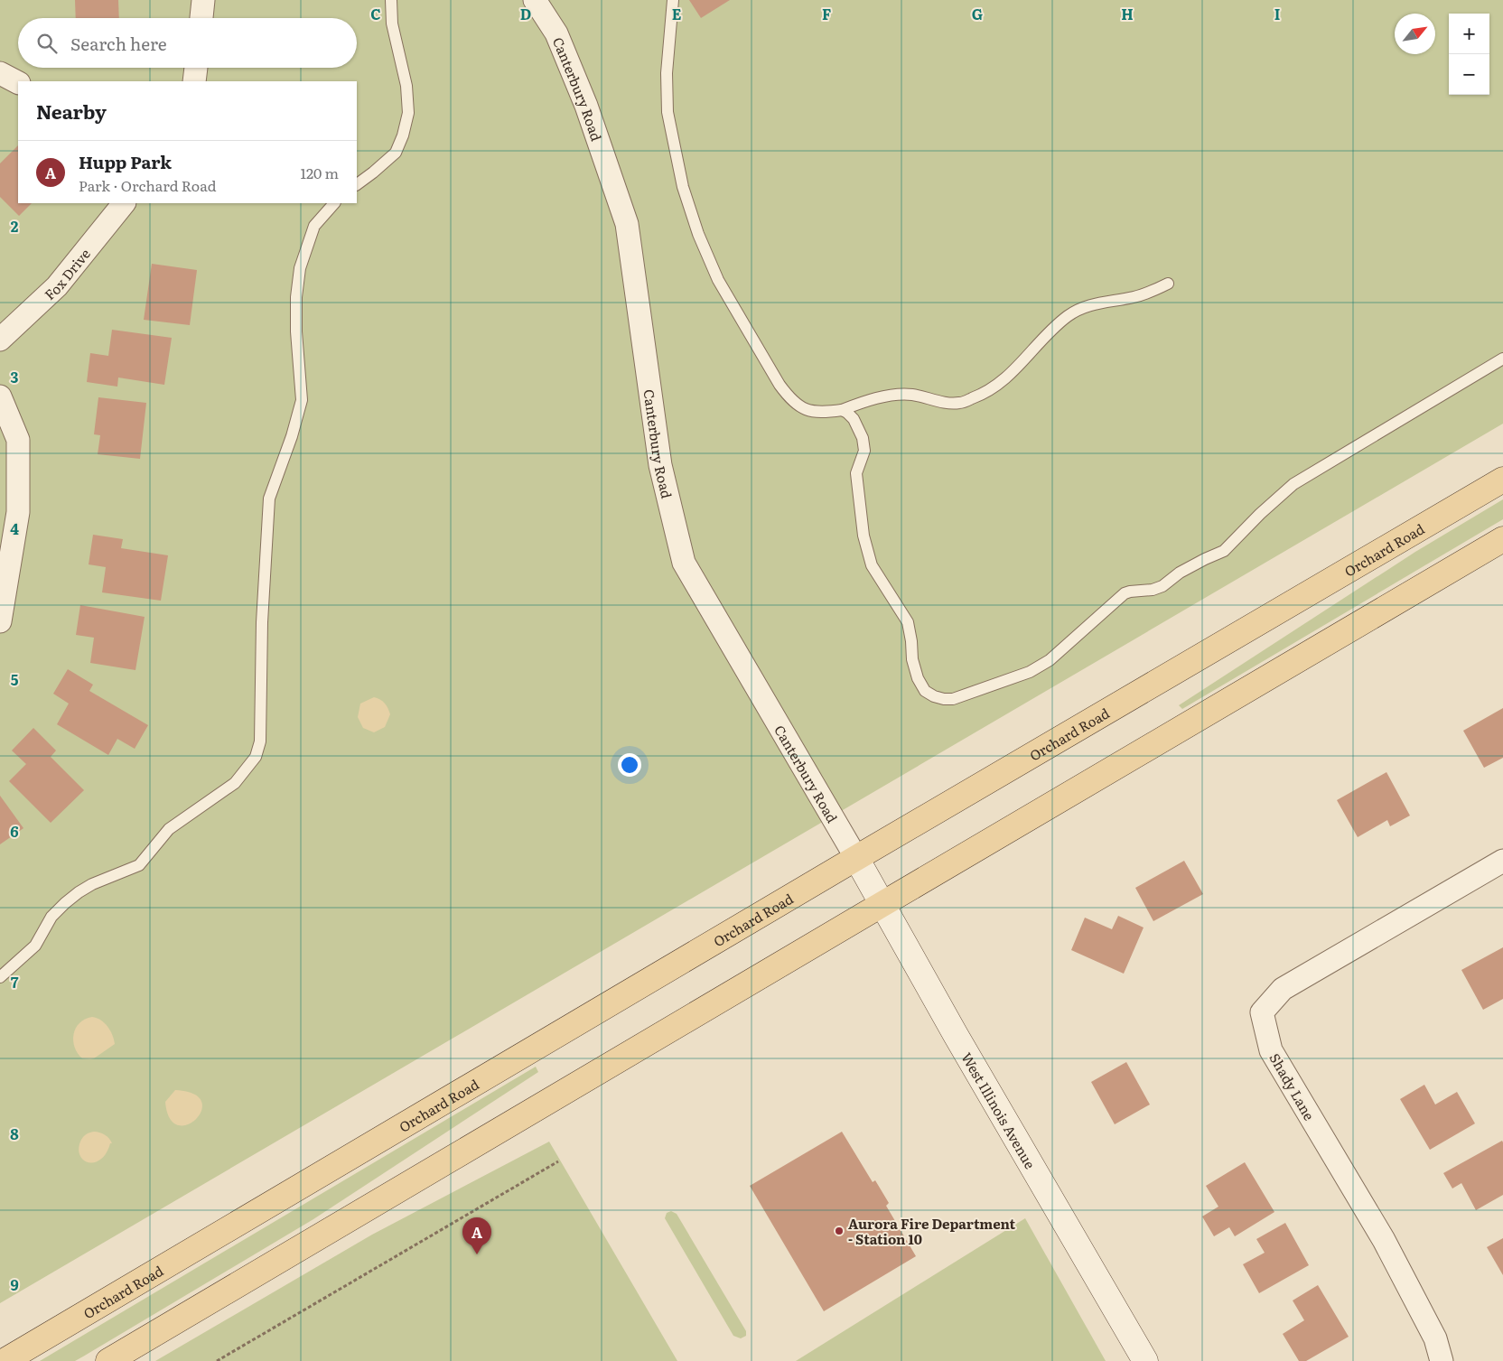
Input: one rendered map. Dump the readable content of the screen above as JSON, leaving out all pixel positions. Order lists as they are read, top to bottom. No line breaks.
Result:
{"streets":{"main road":["Orchard Road"],"street":["Canterbury Road","Fox Drive","Shady Lane","West Illinois Avenue"]},"crossings":[["Canterbury Road","Orchard Road"],["Canterbury Road","West Illinois Avenue"],["Orchard Road","West Illinois Avenue"]],"places":["Aurora Fire Department - Station 10"],"north":"top right","page":{"map_buttons":["+","−"],"search":"Search here","heading":"Nearby","list":[{"mark":"A","name":"Hupp Park","note":"Park · Orchard Road","value":"120 m"}],"pins":"A"},"grid":{"columns":["C","D","E","F","G","H","I"],"rows":["2","3","4","5","6","7","8","9"]}}
